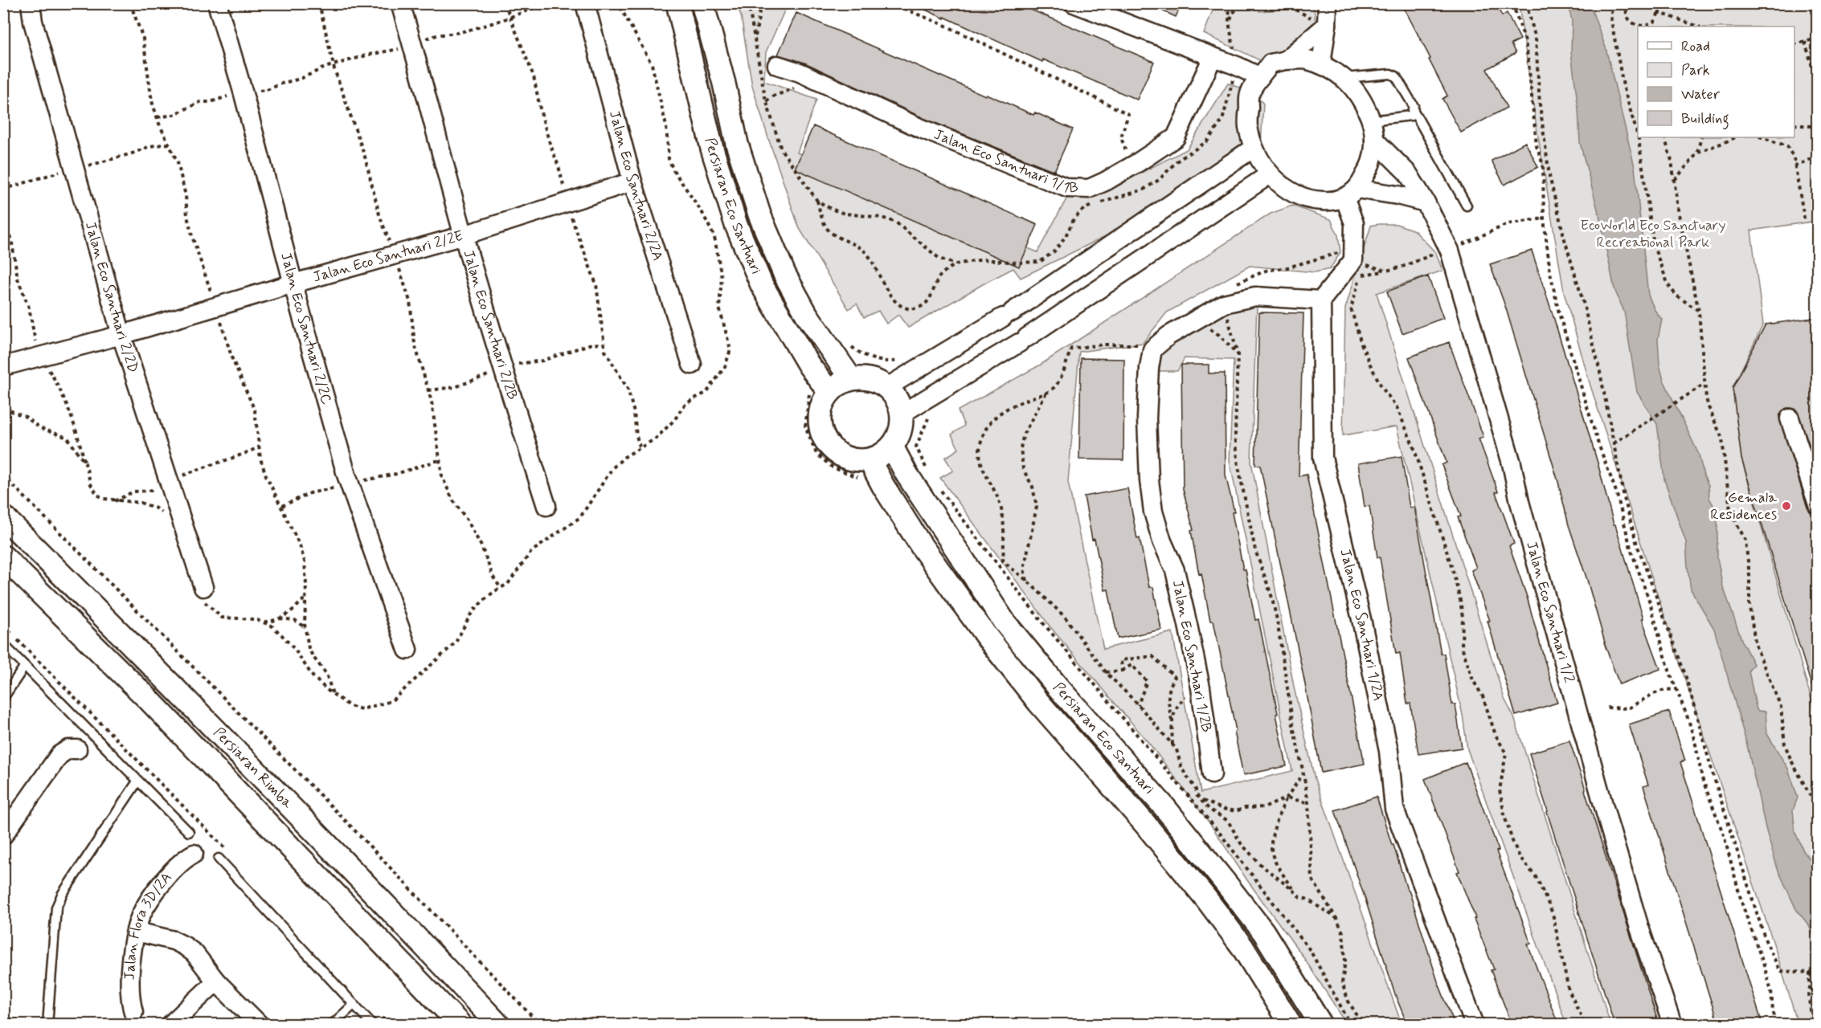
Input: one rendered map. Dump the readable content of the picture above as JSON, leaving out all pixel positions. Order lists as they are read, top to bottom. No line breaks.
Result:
{"streets":{"street":["Jalan Eco Santuari 1/1B","Jalan Eco Santuari 2/2A","Persiaran Eco Santuari","Jalan Eco Santuari 2/2E","Jalan Eco Santuari 2/2D","Jalan Eco Santuari 2/2B","Jalan Eco Santuari 2/2C","Jalan Eco Santuari 1/2","Jalan Eco Santuari 1/2A","Jalan Eco Santuari 1/2B","Persiaran Rimba","Jalan Flora 3D/2A"]},"crossings":[["Jalan Eco Santuari 2/2A","Jalan Eco Santuari 2/2E"],["Jalan Eco Santuari 2/2E","Jalan Eco Santuari 2/2D"],["Jalan Eco Santuari 2/2E","Jalan Eco Santuari 2/2B"],["Jalan Eco Santuari 2/2E","Jalan Eco Santuari 2/2C"],["Jalan Eco Santuari 1/2A","Jalan Eco Santuari 1/2B"]],"parks":["EcoWorld Eco Sanctuary Recreational Park"],"places":["Gemala Residences"],"legend":["Road","Park","Water","Building"]}
